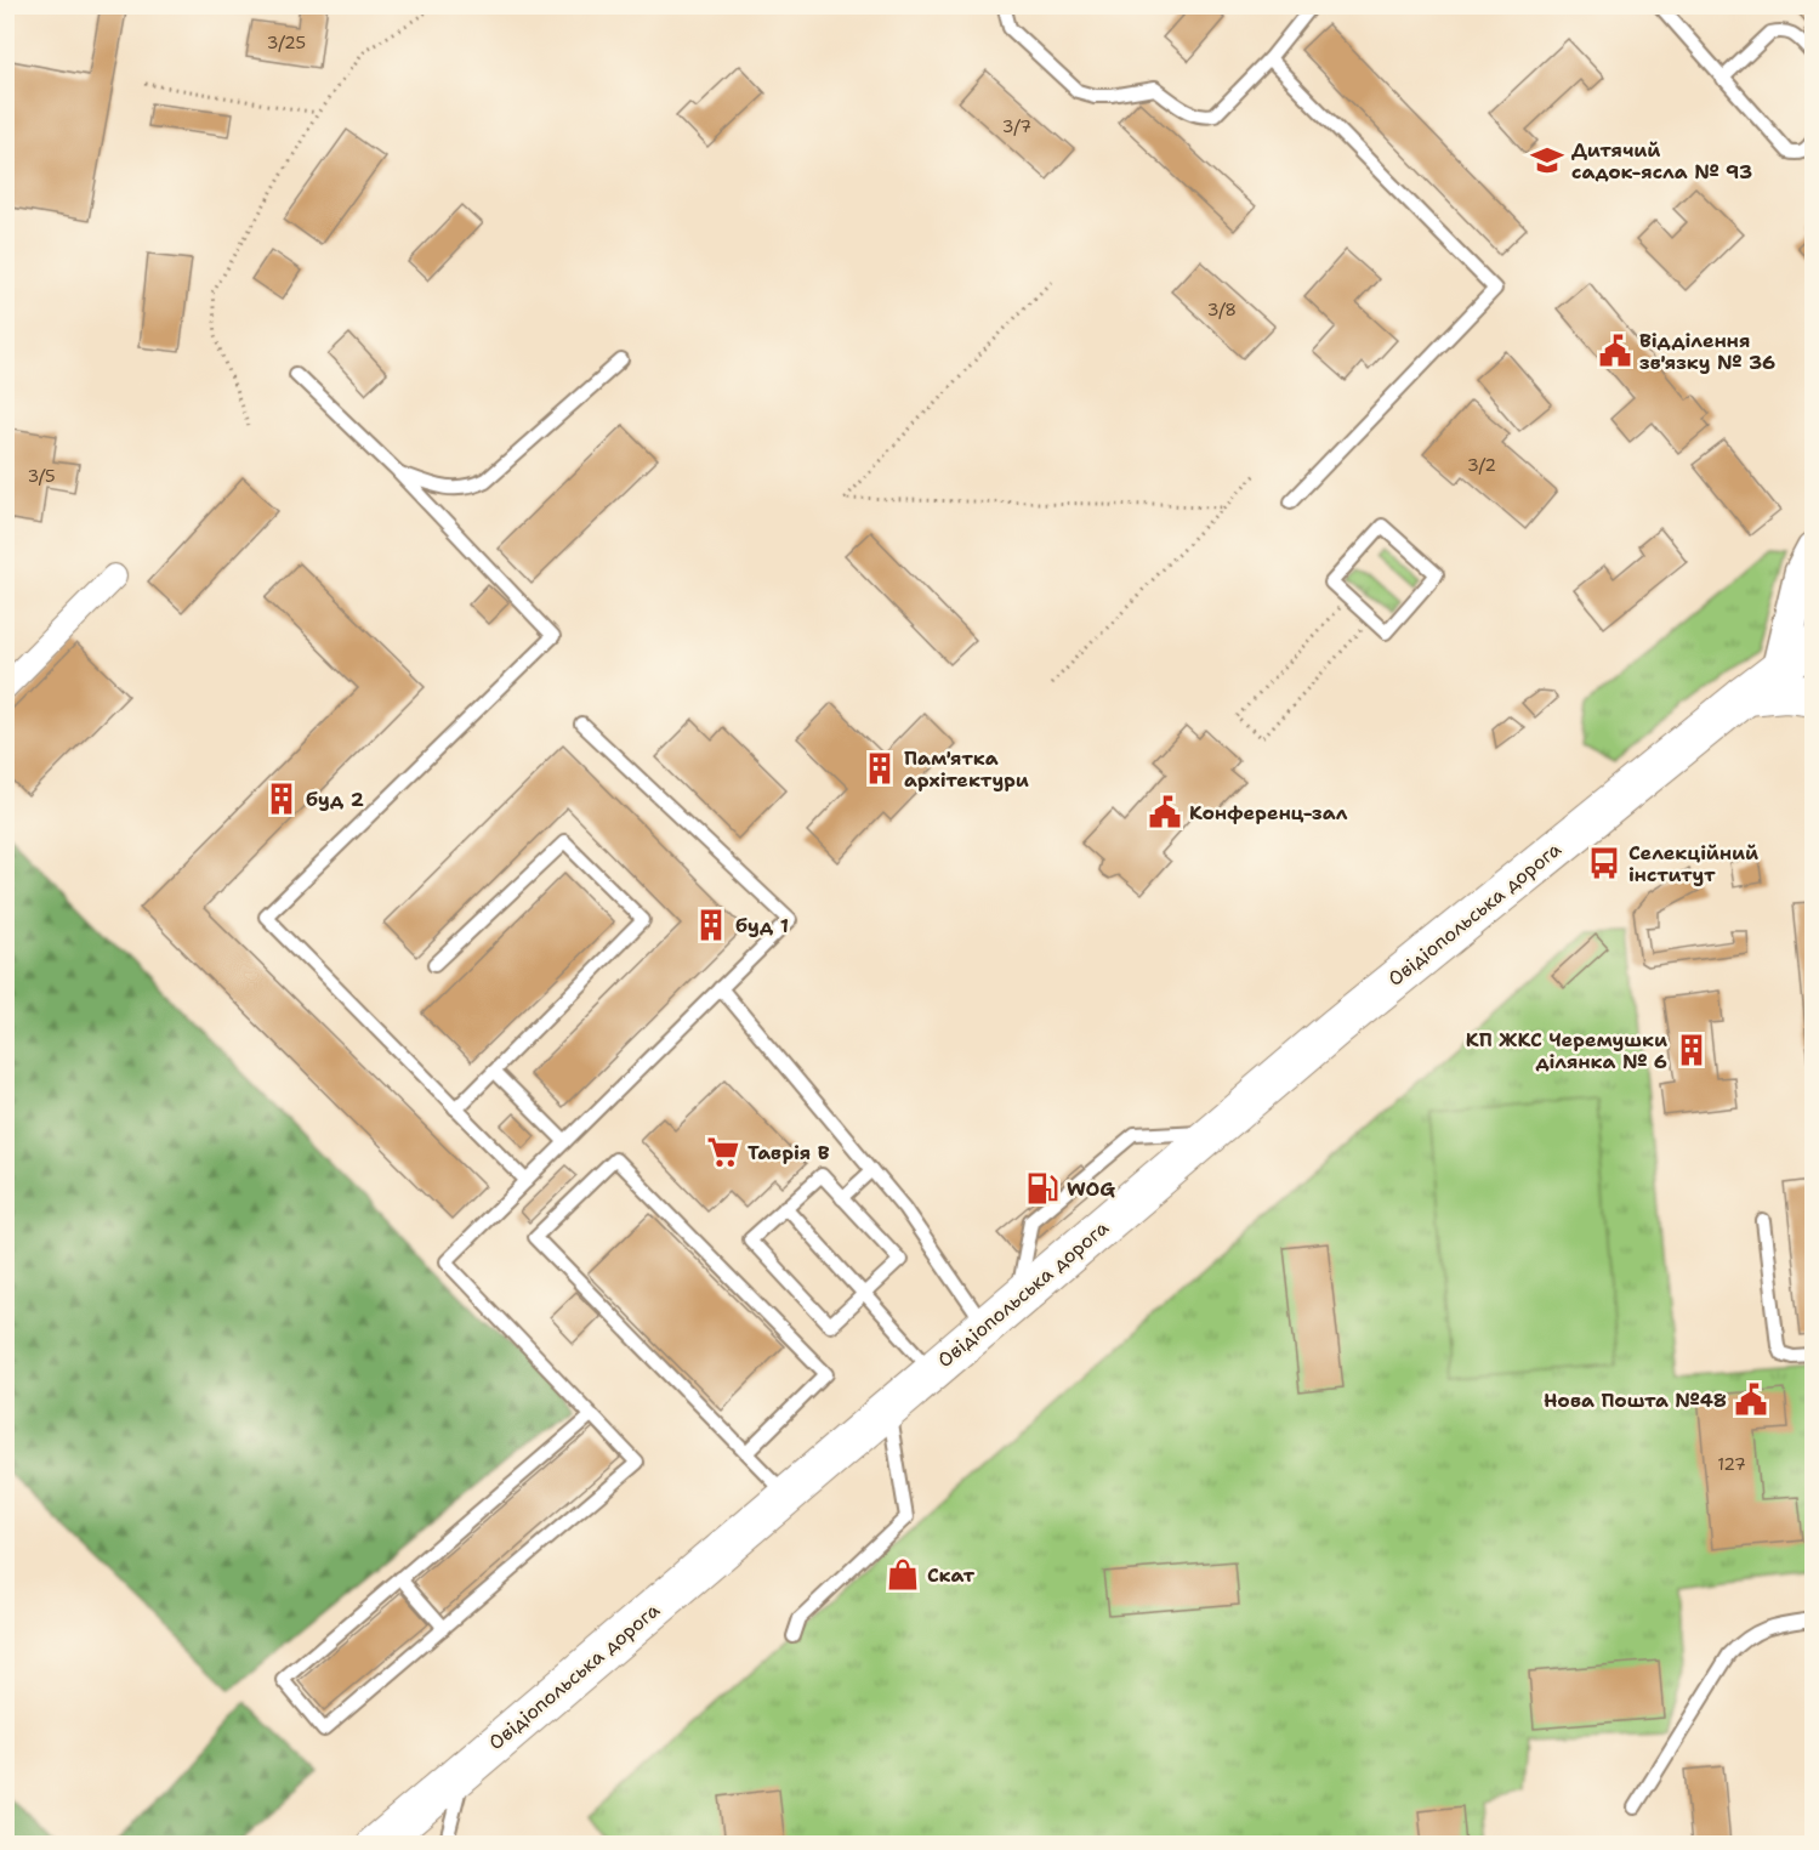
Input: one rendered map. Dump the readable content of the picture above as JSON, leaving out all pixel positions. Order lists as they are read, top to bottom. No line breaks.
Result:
{"streets":{"main road":["Овідіопольська дорога"]},"places":{"school or university":["Дитячий садок-ясла № 93"],"public building":["Відділення зв'язку № 36","Конференц-зал","Нова Пошта №48"],"building":["Пам'ятка архітектури","буд 2","буд 1","КП ЖКС Черемушки ділянка № 6"],"bus stop":["Селекційний інститут"],"supermarket":["Таврія В"],"fuel station":["WOG"],"shop":["Скат"]},"house_numbers":["3/25","3/7","3/8","3/2","3/5","127"]}
